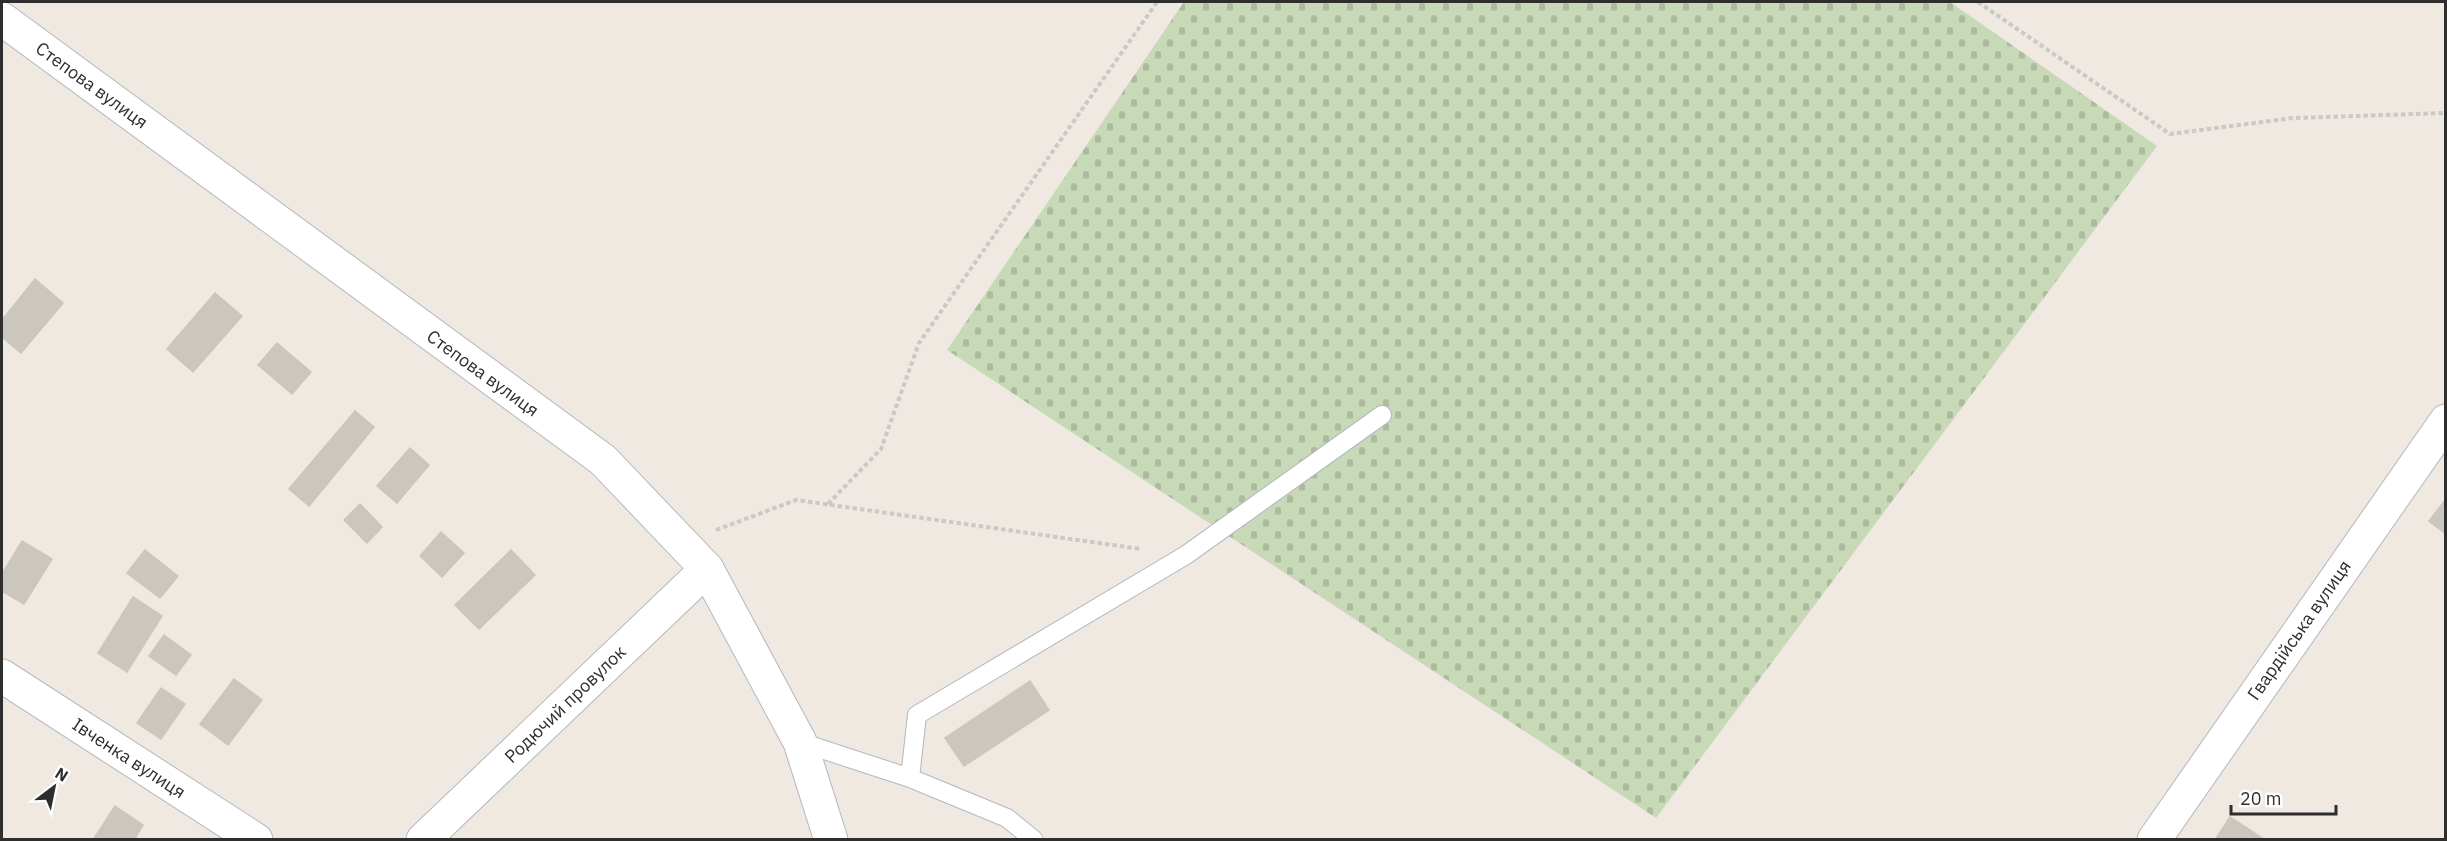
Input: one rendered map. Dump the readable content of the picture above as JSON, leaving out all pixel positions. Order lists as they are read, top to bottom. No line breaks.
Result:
{"streets":{"street":["Степова вулиця","Гвардійська вулиця","Родючий провулок","Івченка вулиця"]},"crossings":[["Степова вулиця","Родючий провулок"]],"scale_bar":"20 m","north":"top right"}
